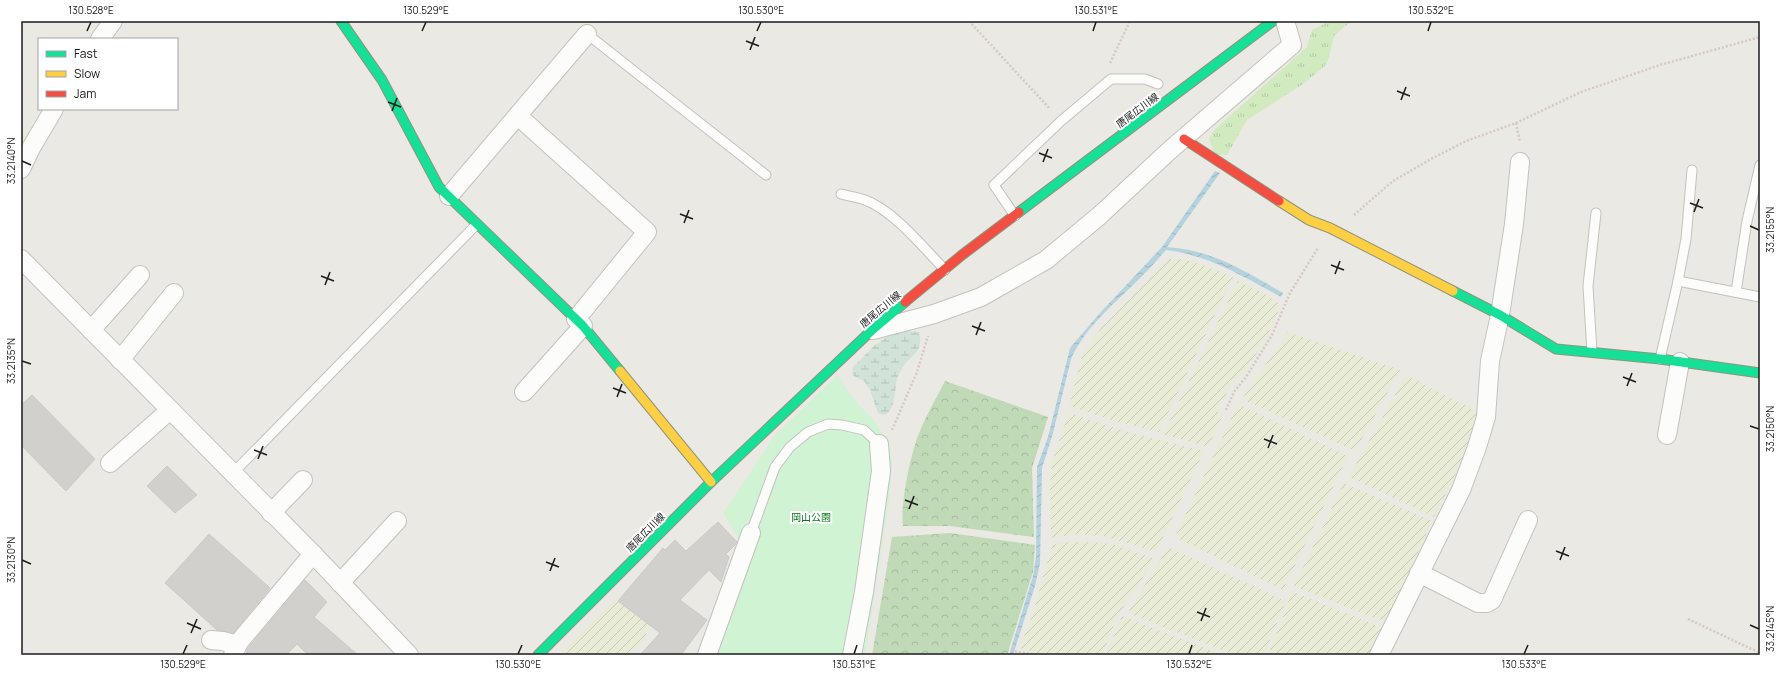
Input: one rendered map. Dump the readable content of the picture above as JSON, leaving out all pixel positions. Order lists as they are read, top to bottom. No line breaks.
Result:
{"streets":{"street":["唐尾広川線"]},"parks":["岡山公園"],"legend":["Fast","Slow","Jam"],"coordinates":["130.528°E","130.529°E","130.530°E","130.531°E","130.532°E","33.2140°N","33.2155°N","33.2135°N","33.2150°N","33.2130°N","33.2145°N","130.533°E"]}
